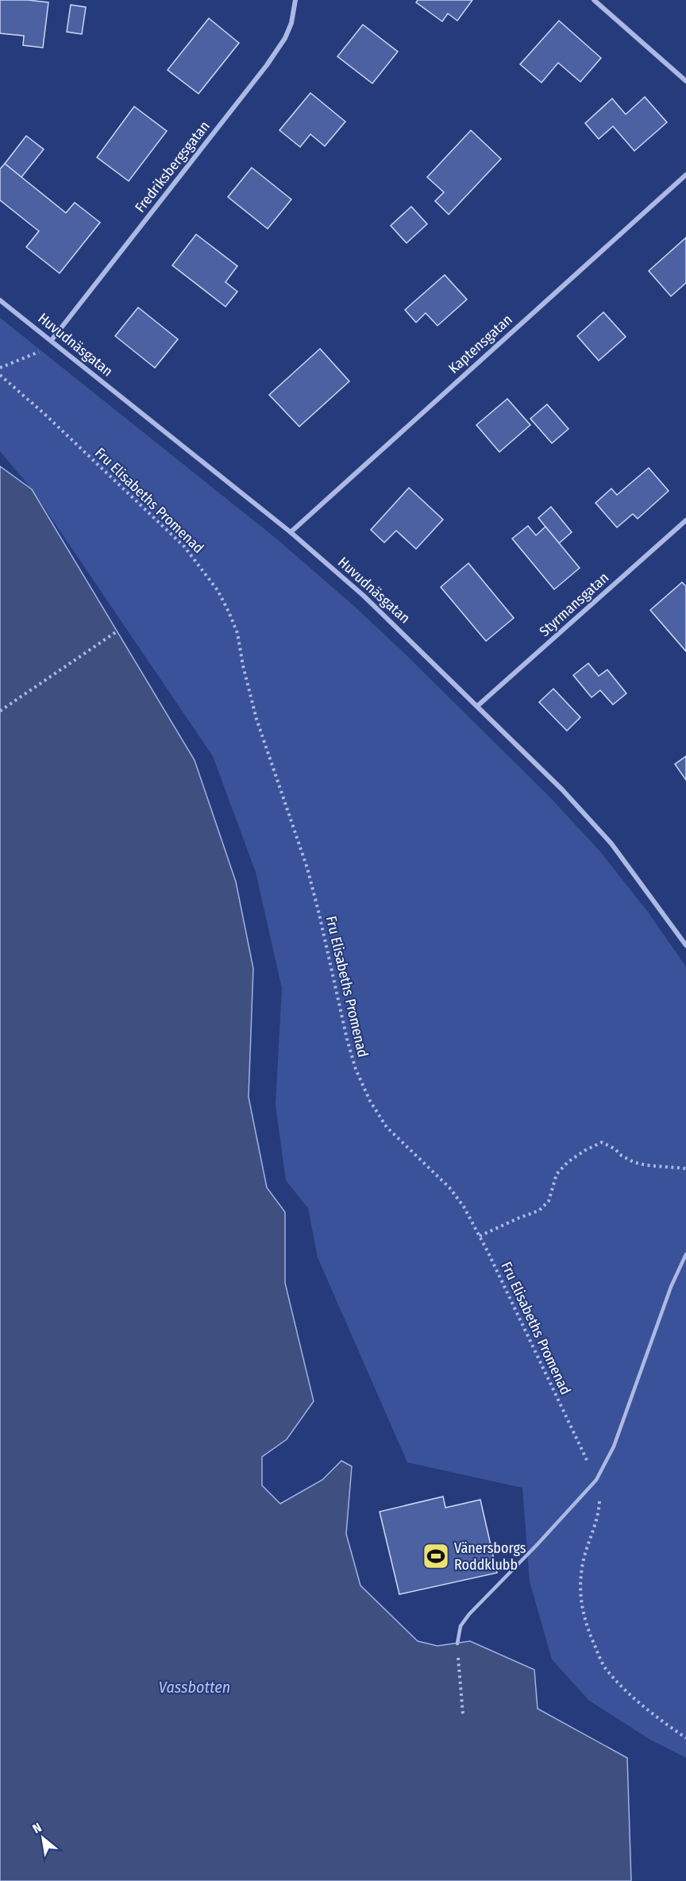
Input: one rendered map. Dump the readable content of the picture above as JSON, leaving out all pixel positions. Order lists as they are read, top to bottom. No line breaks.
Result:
{"streets":{"street":["Fredriksbergsgatan","Kaptensgatan","Huvudnäsgatan","Styrmansgatan"],"path":["Fru Elisabeths Promenad"]},"crossings":[["Fredriksbergsgatan","Huvudnäsgatan"],["Kaptensgatan","Huvudnäsgatan"],["Huvudnäsgatan","Styrmansgatan"]],"water":["Vassbotten"],"places":{"sports":["Vänersborgs Roddklubb"]},"north":"top left"}
